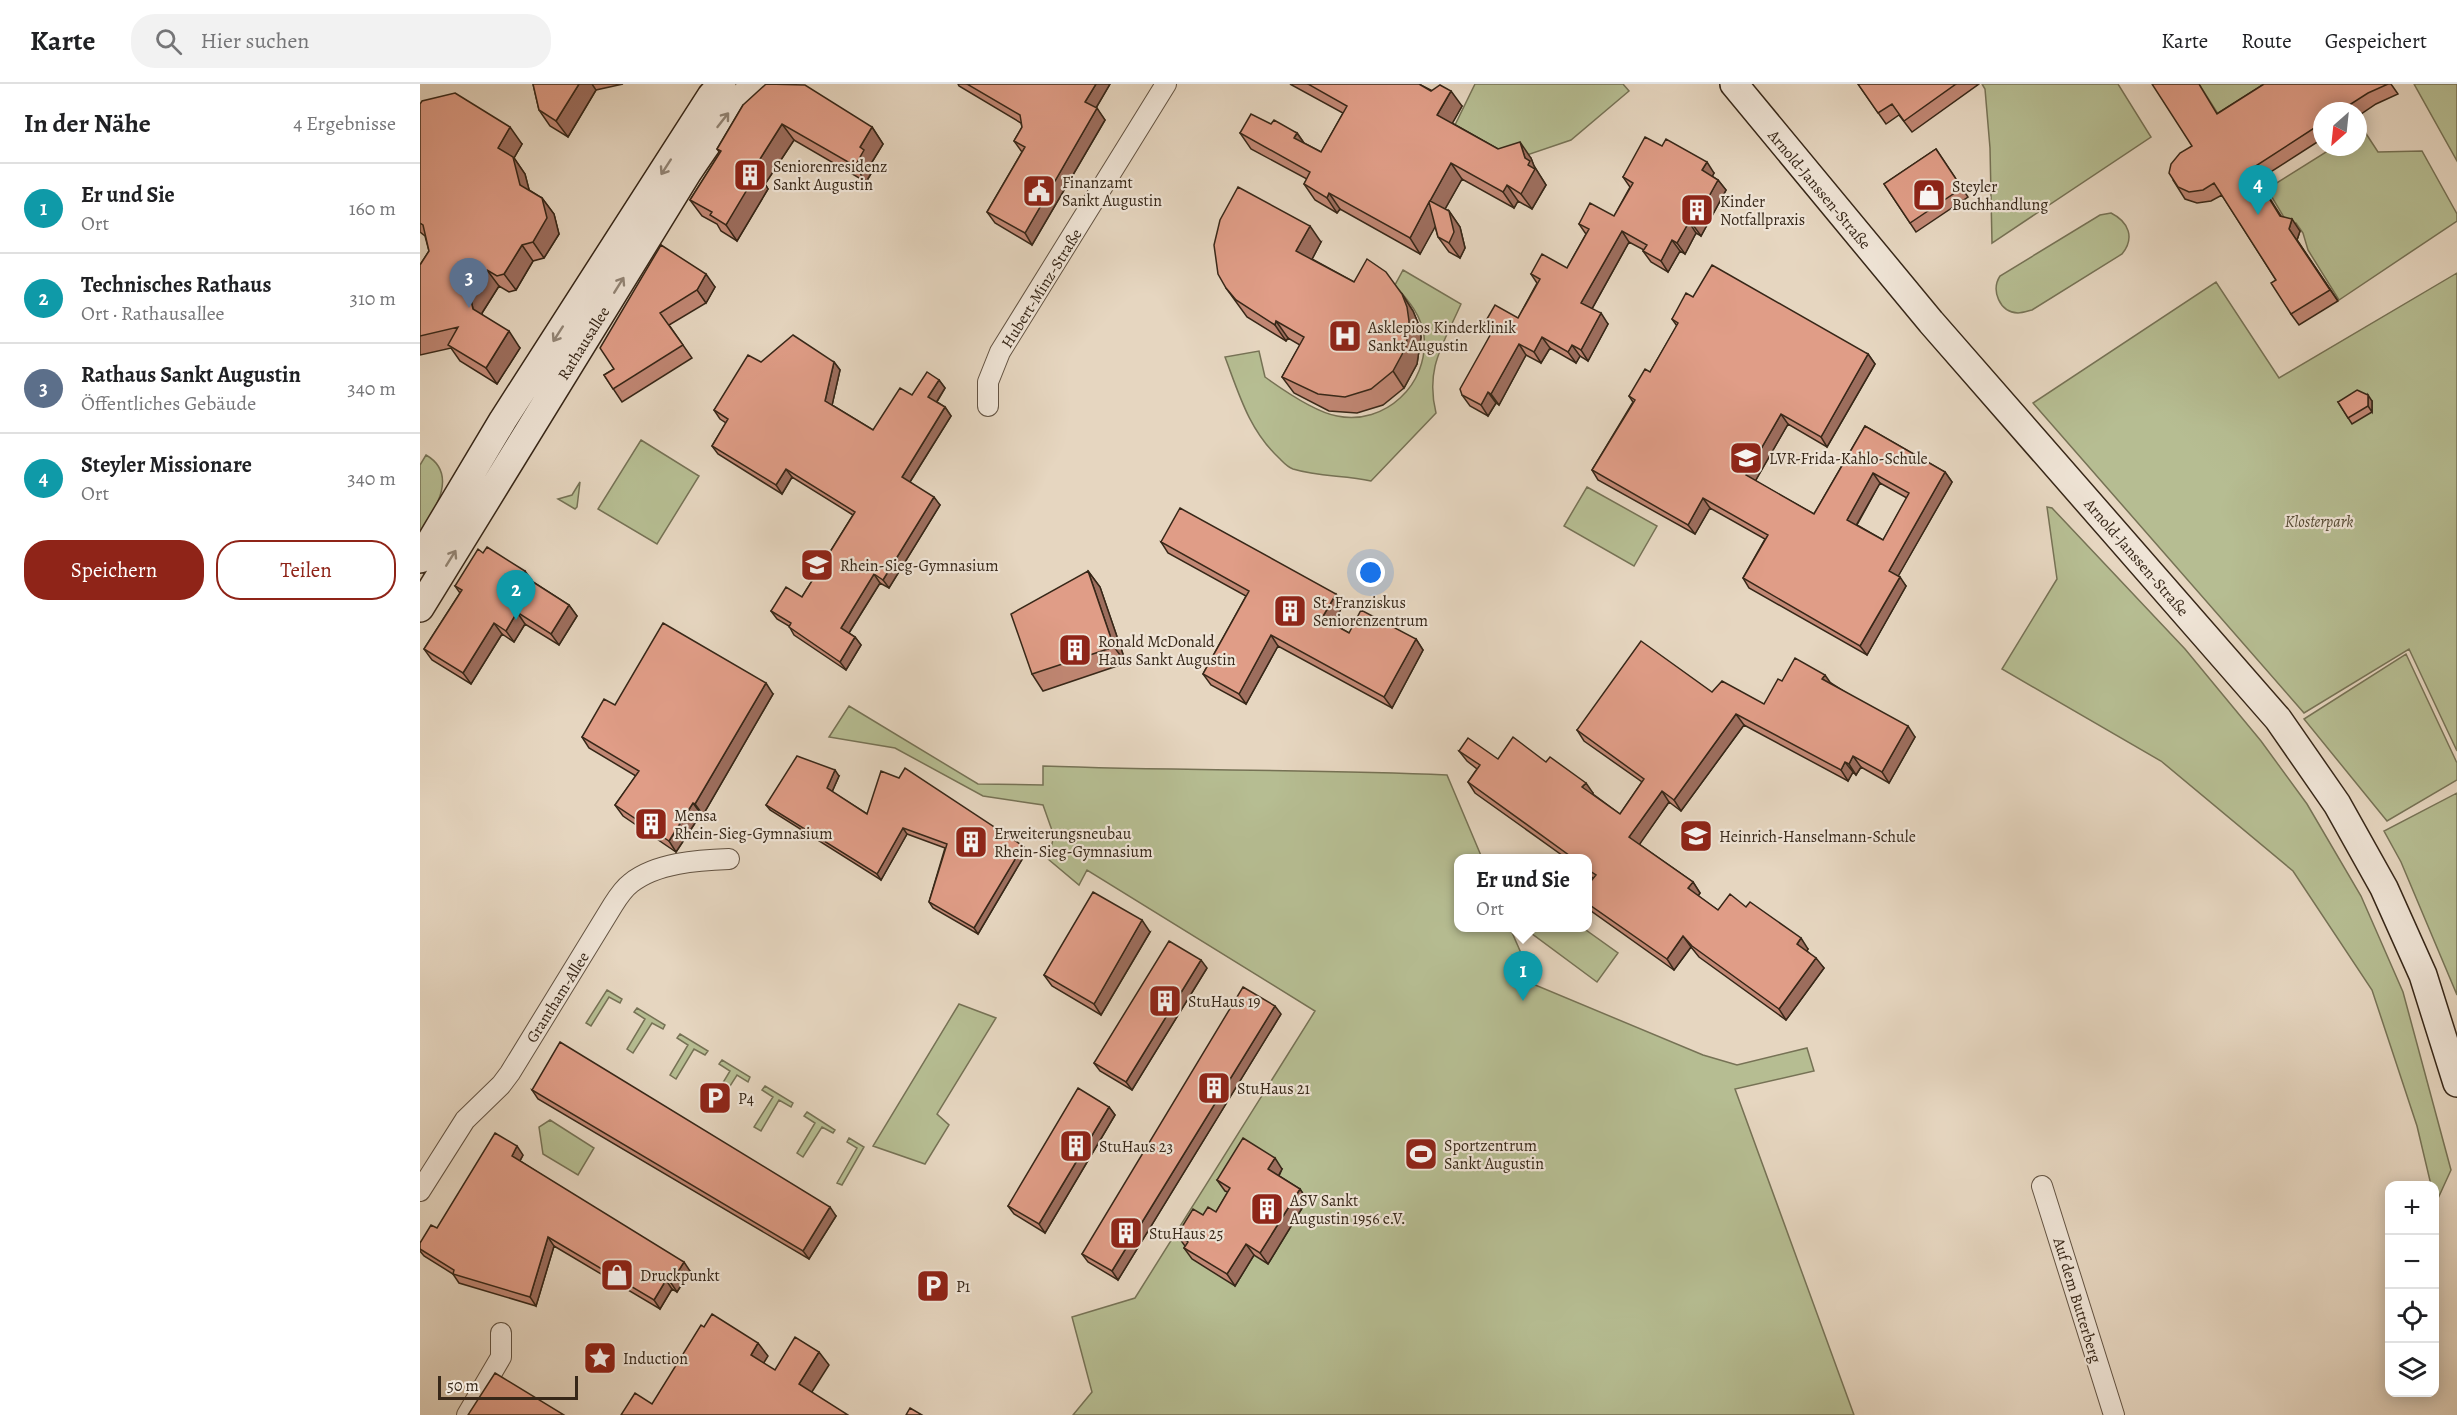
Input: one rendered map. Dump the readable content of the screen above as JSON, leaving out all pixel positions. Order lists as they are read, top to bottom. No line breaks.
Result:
{"streets":{"main road":["Arnold-Janssen-Straße","Rathausallee"],"street":["Hubert-Minz-Straße","Grantham-Allee","Auf dem Butterberg"]},"parks":["Klosterpark"],"places":{"building":["Seniorenresidenz Sankt Augustin","Kinder Notfallpraxis","St. Franziskus Seniorenzentrum","Ronald McDonald Haus Sankt Augustin","Mensa Rhein-Sieg-Gymnasium","Erweiterungsneubau Rhein-Sieg-Gymnasium","StuHaus 19","StuHaus 21","StuHaus 23","ASV Sankt Augustin 1956 e.V.","StuHaus 25"],"public building":["Finanzamt Sankt Augustin"],"shop":["Steyler Buchhandlung","Druckpunkt"],"hospital":["Asklepios Kinderklinik Sankt Augustin"],"school or university":["LVR-Frida-Kahlo-Schule","Rhein-Sieg-Gymnasium","Heinrich-Hanselmann-Schule"],"parking":["P4","P1"],"sports":["Sportzentrum Sankt Augustin"],"place":["Induction"]},"scale_bar":"50 m","north":"bottom left","page":{"header":"Karte","search":"Hier suchen","nav":["Karte","Route","Gespeichert"],"heading":["In der Nähe","4 Ergebnisse"],"list":[{"mark":"1","name":"Er und Sie","note":"Ort","value":"160 m"},{"mark":"2","name":"Technisches Rathaus","note":"Ort · Rathausallee","value":"310 m"},{"mark":"3","name":"Rathaus Sankt Augustin","note":"Öffentliches Gebäude","value":"340 m"},{"mark":"4","name":"Steyler Missionare","note":"Ort","value":"340 m"}],"pins":["4","3","2","1"],"buttons":["Speichern","Teilen"],"popup":["Er und Sie","Ort"],"map_buttons":["+","−"],"scale":"50 m"}}
